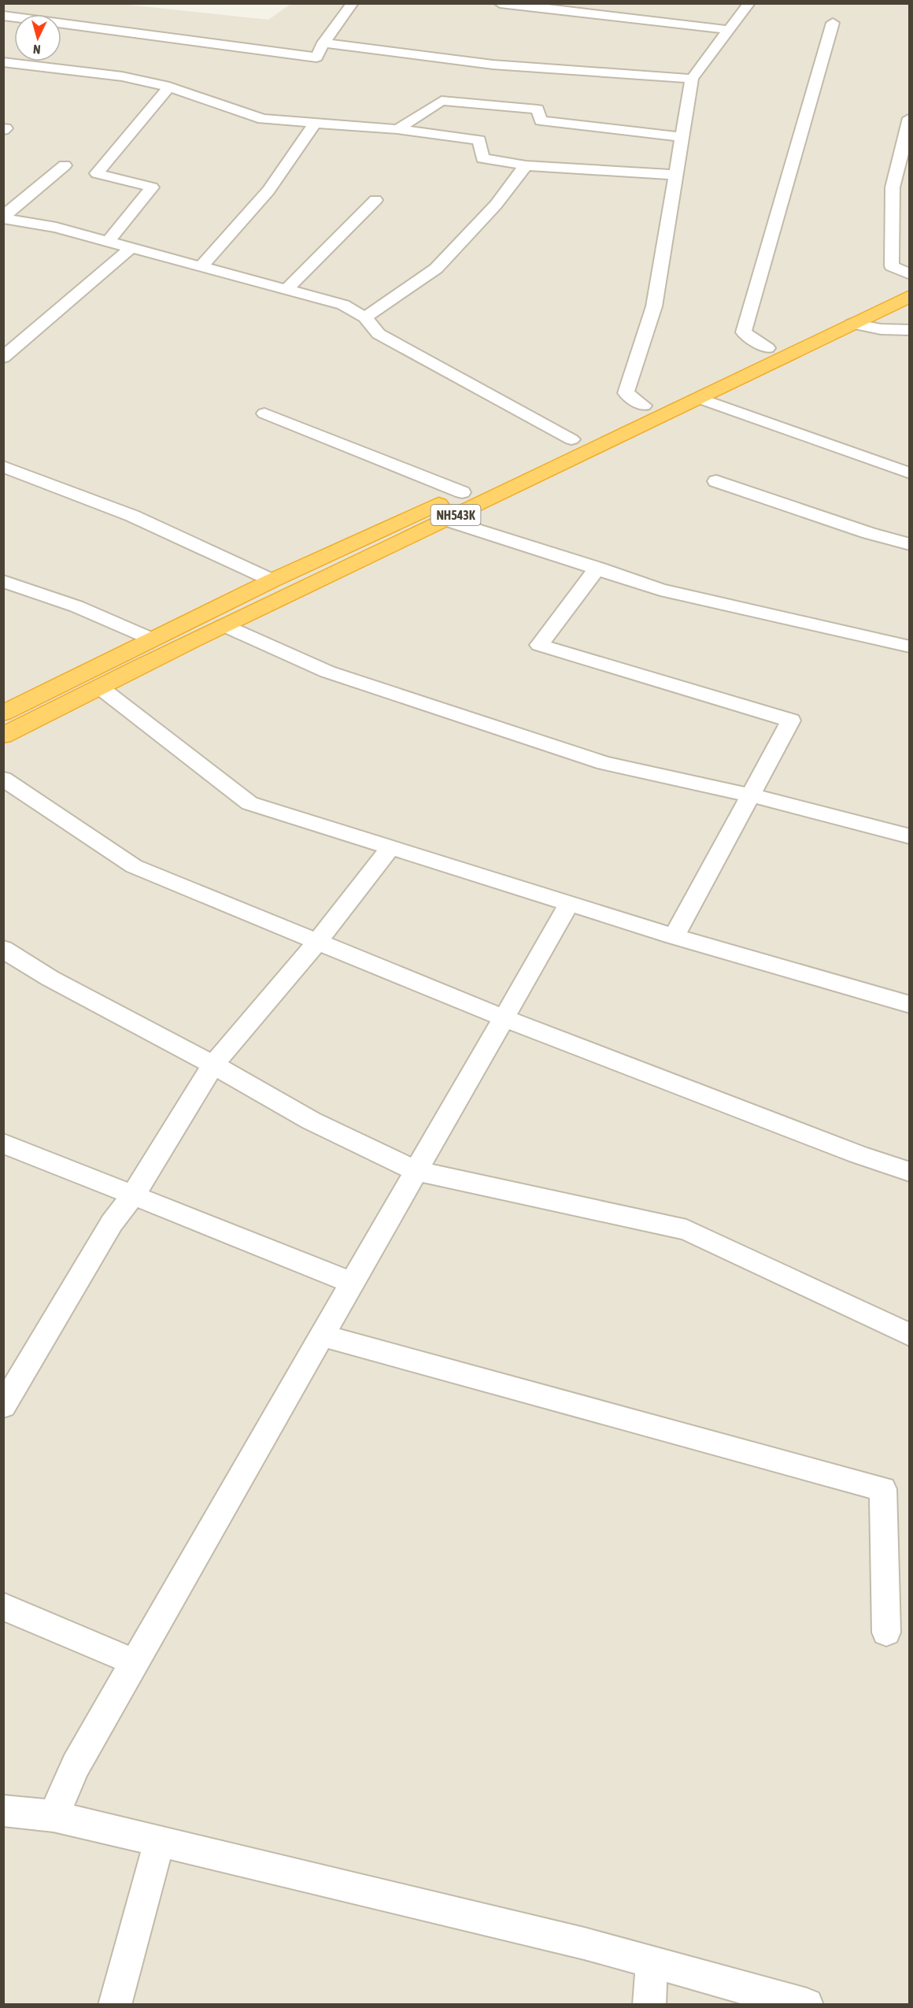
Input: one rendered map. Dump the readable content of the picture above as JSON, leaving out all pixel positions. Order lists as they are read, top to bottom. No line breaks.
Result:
{"streets":{"highway":["NH543K"]},"north":"bottom"}
